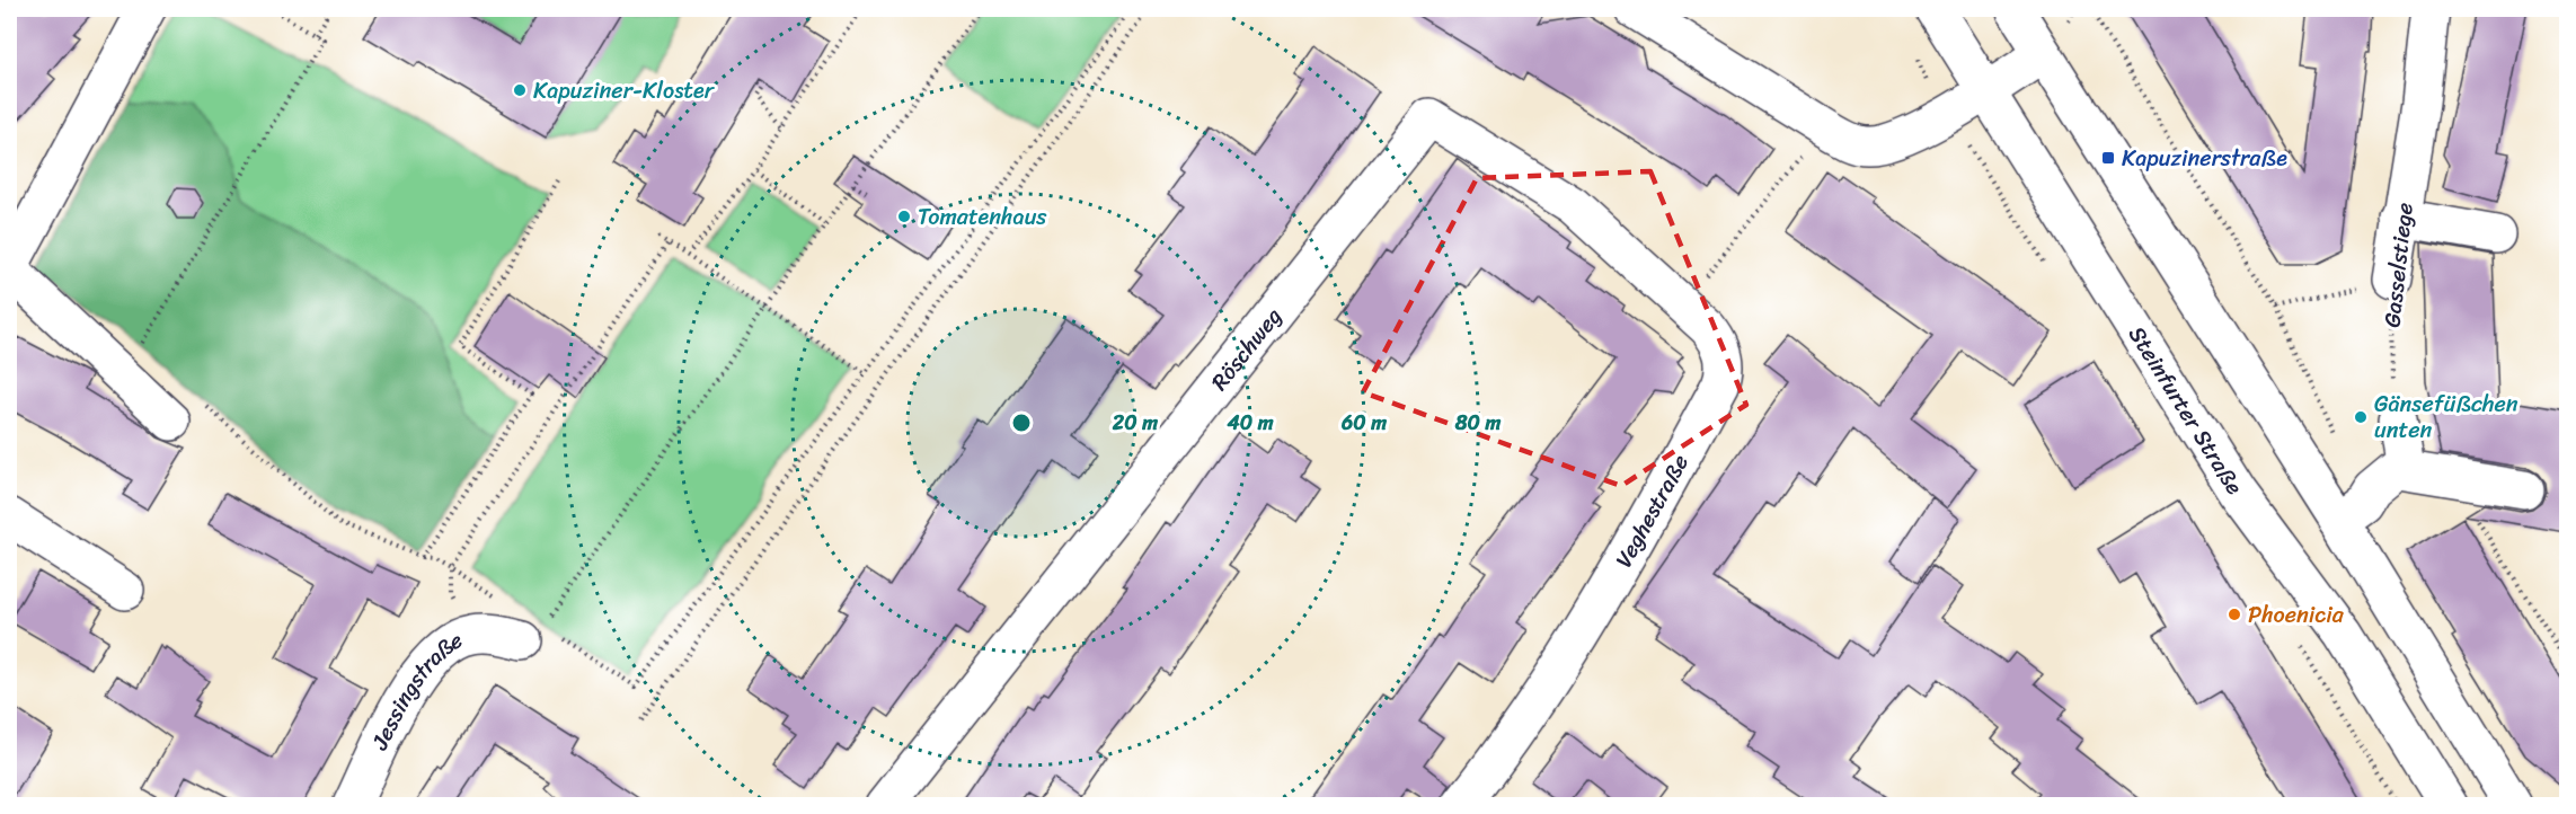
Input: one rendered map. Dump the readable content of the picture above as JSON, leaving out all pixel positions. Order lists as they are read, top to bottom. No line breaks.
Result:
{"streets":{"street":["Gasselstiege","Röschweg","Steinfurter Straße","Veghestraße","Jessingstraße"]},"crossings":[["Röschweg","Veghestraße"]],"places":{"other":["Kapuziner-Kloster","Tomatenhaus","Gänsefüßchen unten","Phoenicia"],"transit":["Kapuzinerstraße"]},"rings":["20 m","40 m","60 m","80 m"]}
